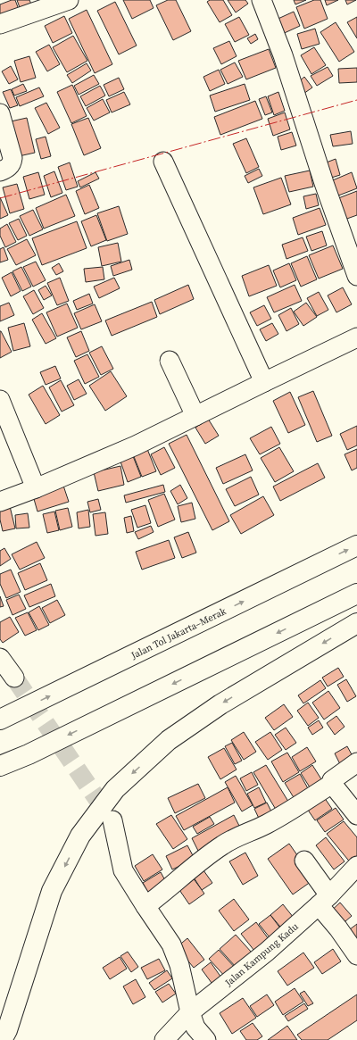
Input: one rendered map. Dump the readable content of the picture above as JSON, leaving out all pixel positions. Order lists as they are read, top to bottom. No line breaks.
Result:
{"streets":{"highway":["Jalan Tol Jakarta–Merak"],"street":["Jalan Kampung Kadu"]}}
